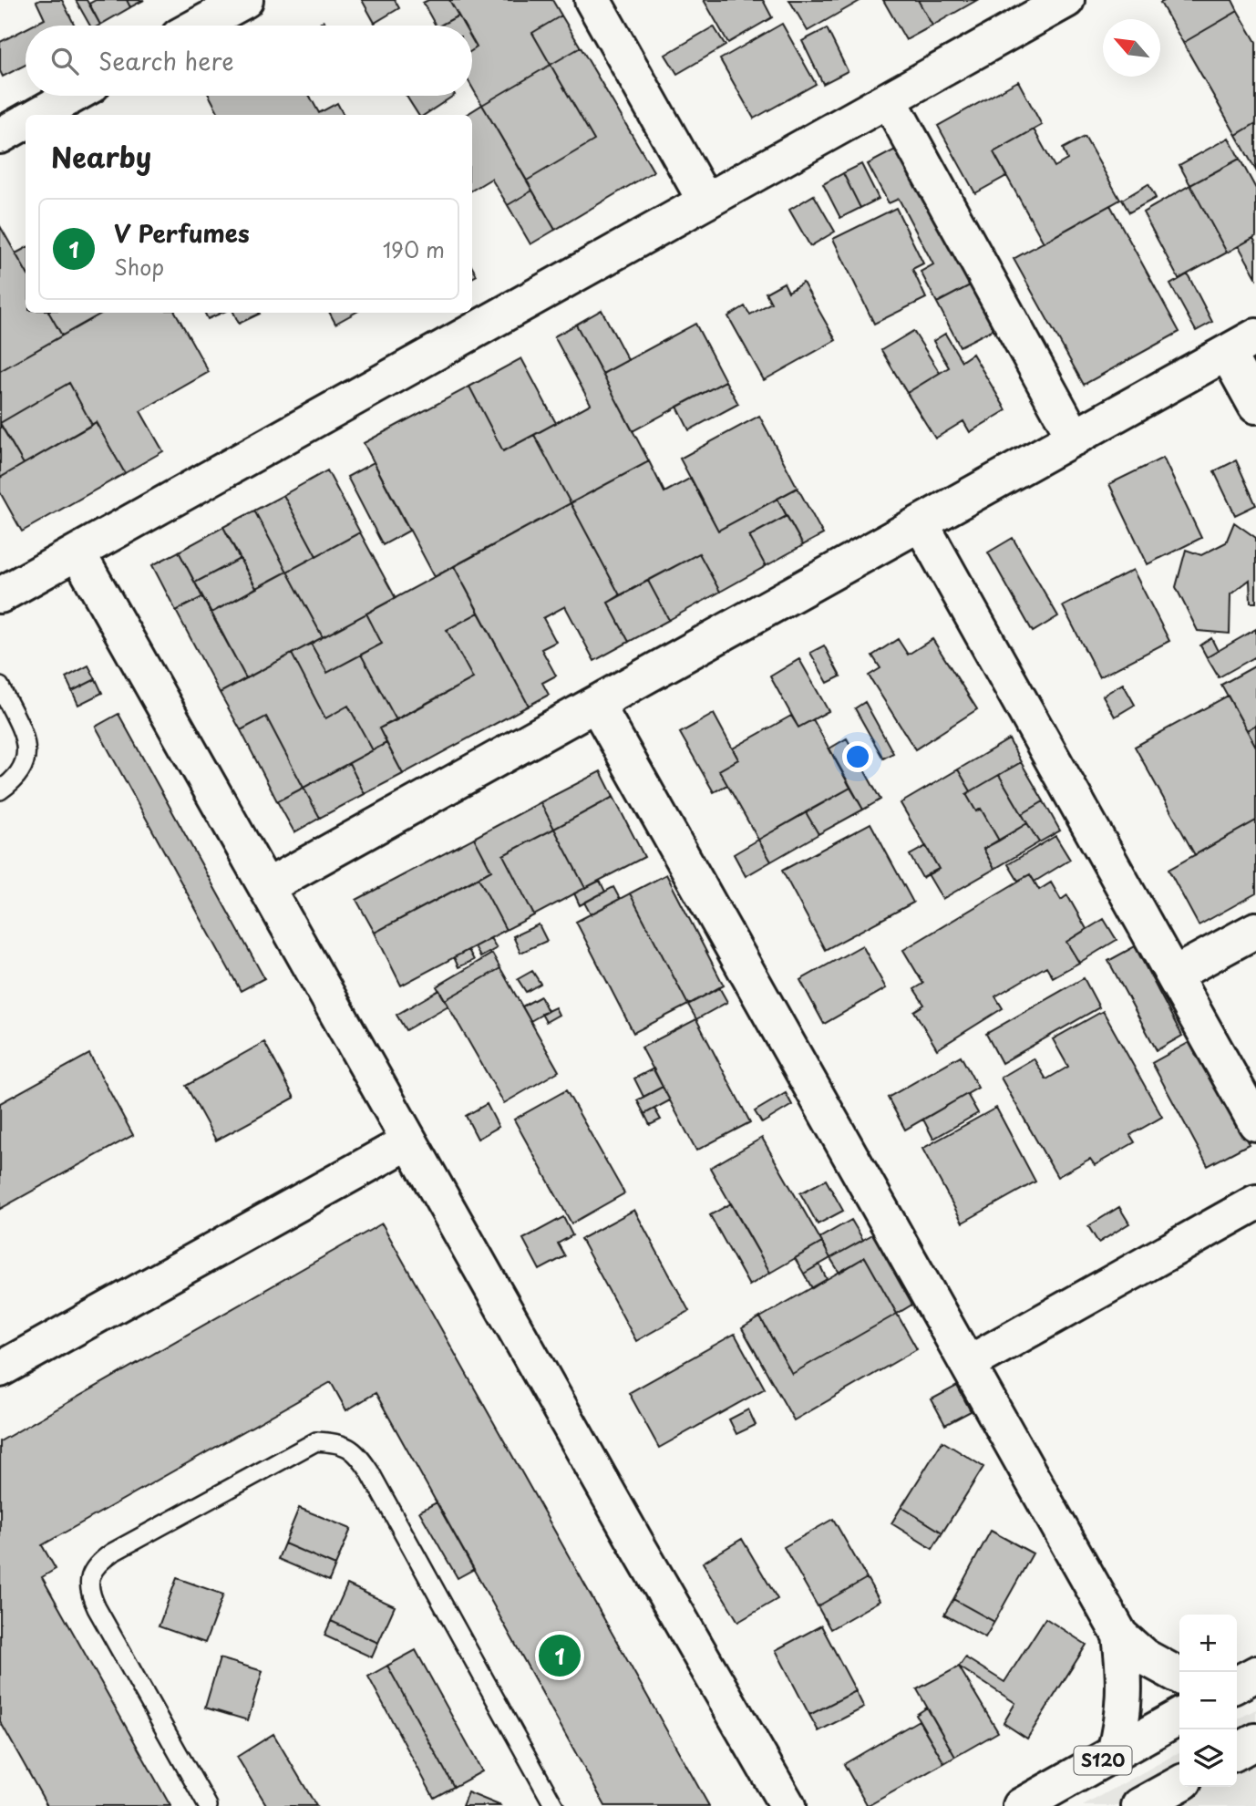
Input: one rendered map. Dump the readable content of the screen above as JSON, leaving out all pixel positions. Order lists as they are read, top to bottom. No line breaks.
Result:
{"streets":{"street":["S120"]},"north":"top left","page":{"search":"Search here","heading":"Nearby","list":[{"mark":"1","name":"V Perfumes","note":"Shop","value":"190 m"}],"map_buttons":["+","−"],"pins":"1"}}
